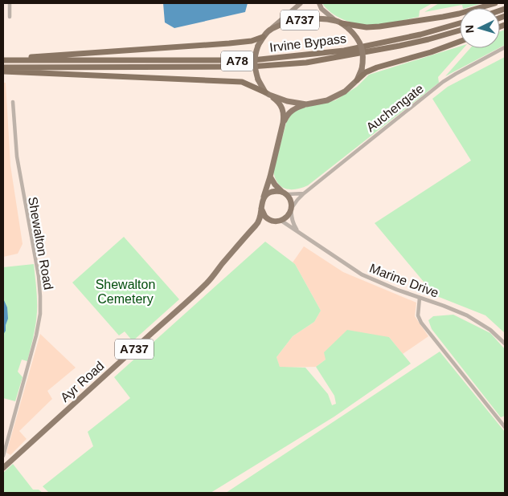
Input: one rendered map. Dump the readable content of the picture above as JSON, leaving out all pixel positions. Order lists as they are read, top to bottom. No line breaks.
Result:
{"streets":{"highway":["Irvine Bypass","A78"],"main road":["A737","Ayr Road"],"street":["Auchengate","Shewalton Road","Marine Drive"]},"crossings":[["A737","Auchengate"],["A737","Marine Drive"],["A737","Ayr Road"],["Auchengate","Marine Drive"]],"parks":["Shewalton Cemetery"],"north":"left"}
